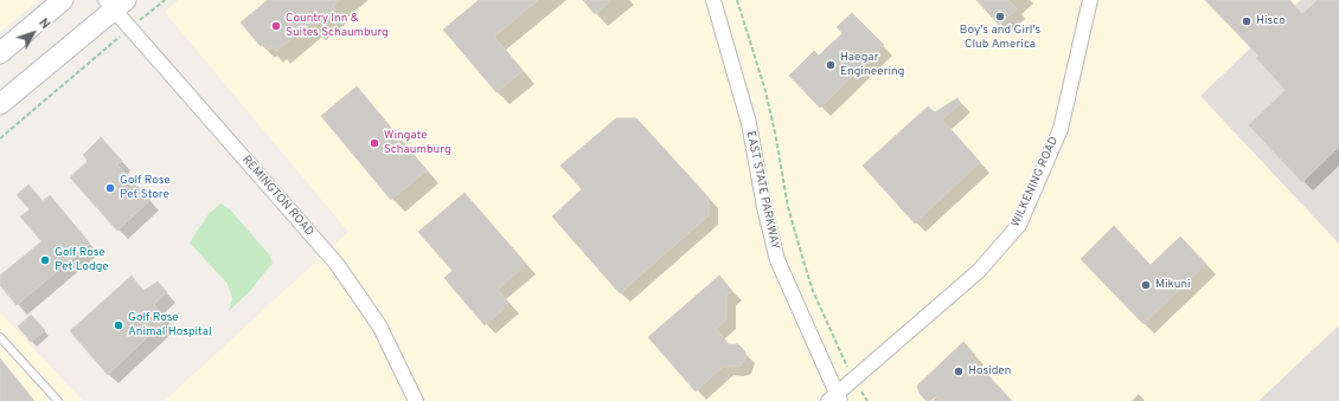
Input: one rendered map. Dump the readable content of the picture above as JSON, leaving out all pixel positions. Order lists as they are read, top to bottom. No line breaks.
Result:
{"streets":{"street":["WILKENING ROAD","EAST STATE PARKWAY","REMINGTON ROAD"]},"crossings":[["WILKENING ROAD","EAST STATE PARKWAY"]],"places":["Boy's and Girl's Club America","Hisco","Country Inn & Suites Schaumburg","Haegar Engineering","Wingate Schaumburg","Golf Rose Pet Store","Golf Rose Pet Lodge","Mikuni","Golf Rose Animal Hospital","Hosiden"],"north":"top right"}
